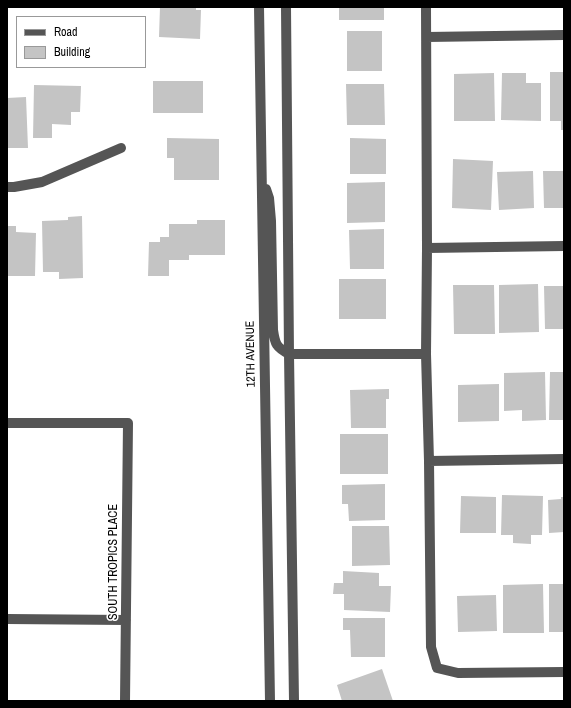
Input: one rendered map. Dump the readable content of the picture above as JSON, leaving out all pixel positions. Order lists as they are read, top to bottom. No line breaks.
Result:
{"streets":{"street":["12TH AVENUE","SOUTH TROPICS PLACE"]},"legend":["Road","Building"]}
